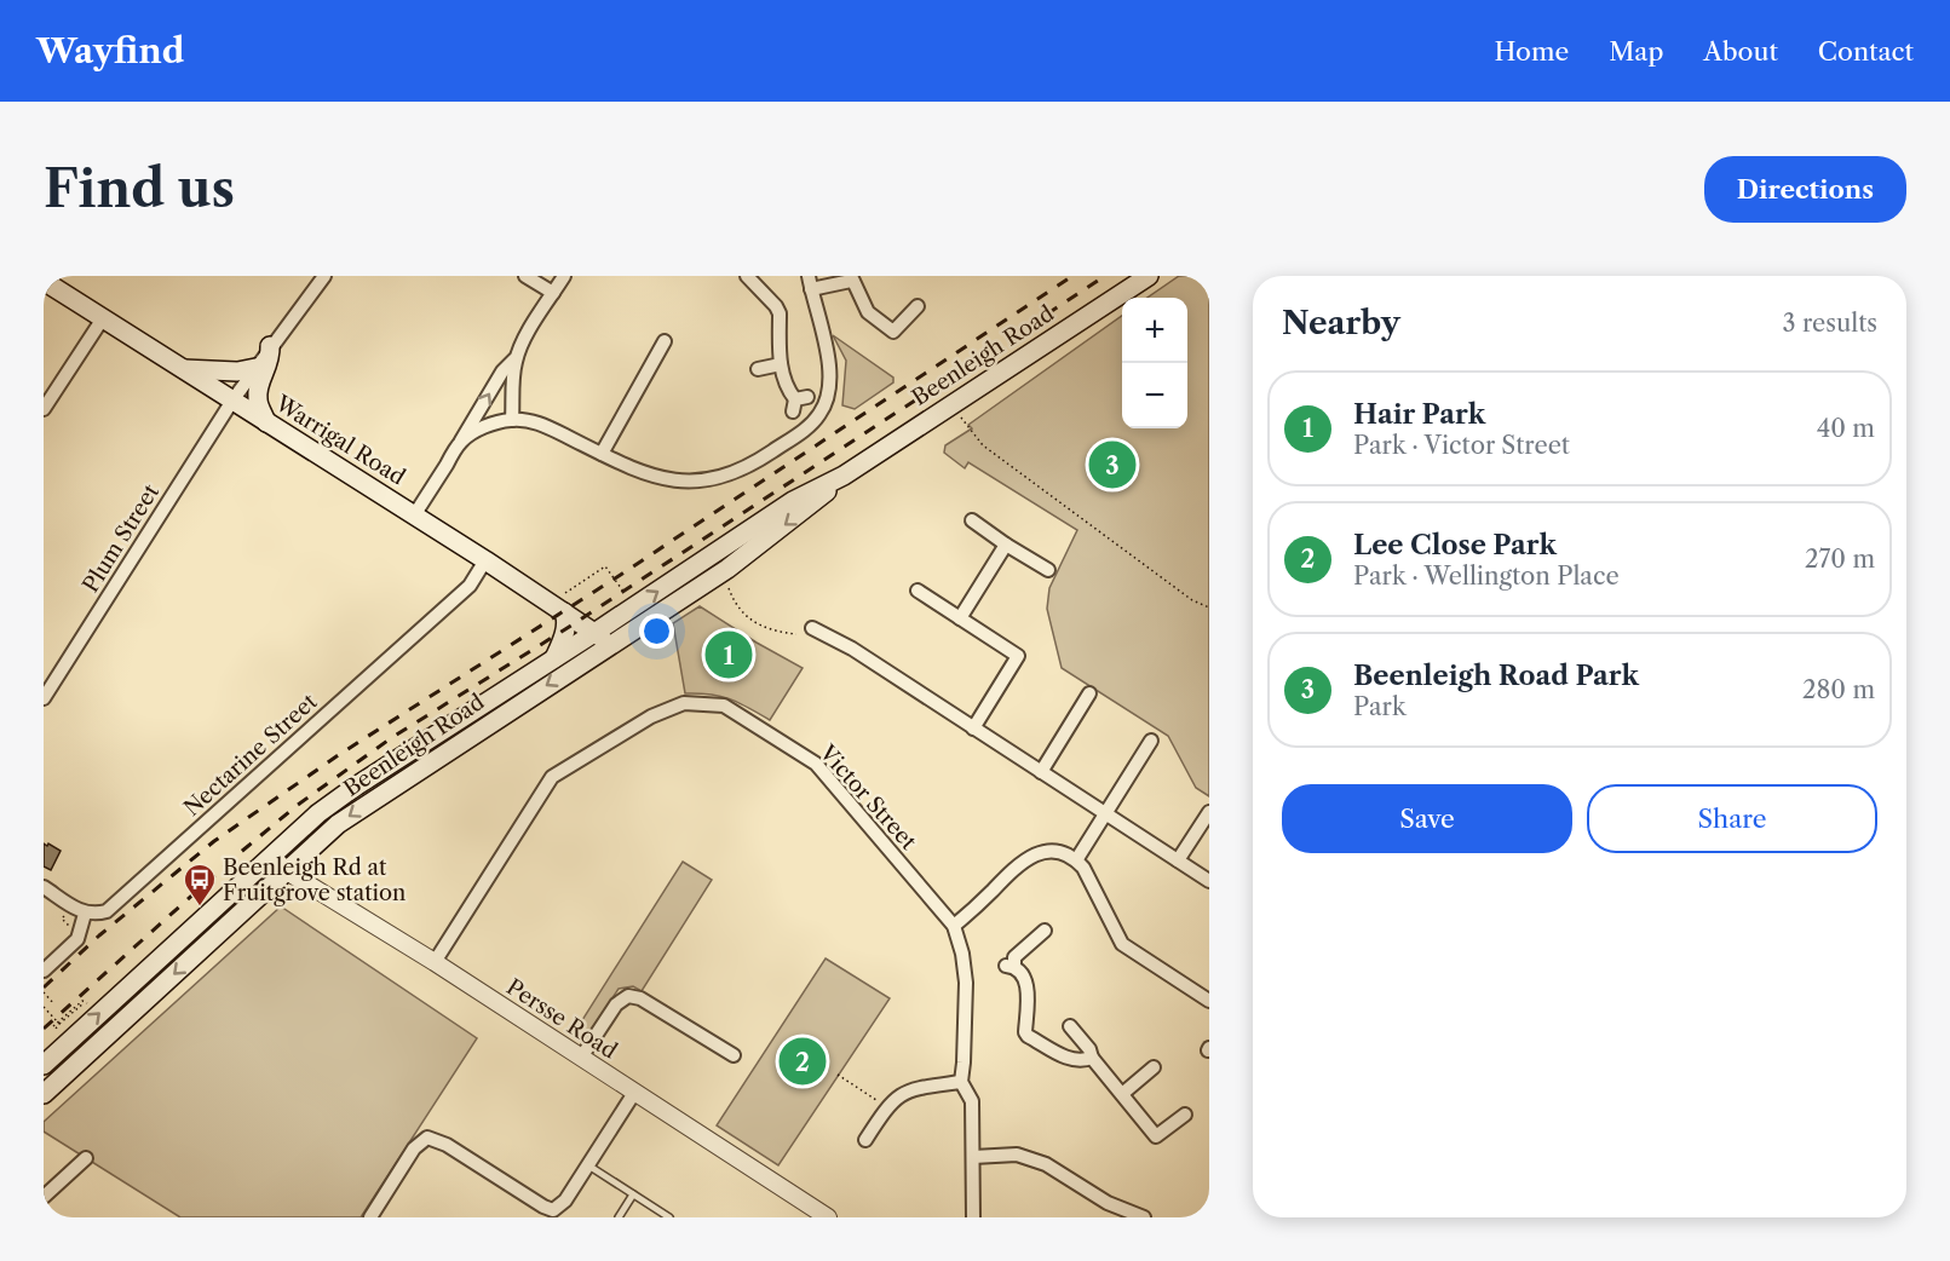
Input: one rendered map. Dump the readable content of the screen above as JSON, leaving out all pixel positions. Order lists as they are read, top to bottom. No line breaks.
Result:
{"streets":{"main road":["Beenleigh Road","Warrigal Road"],"street":["Plum Street","Nectarine Street","Victor Street","Persse Road"]},"crossings":[["Beenleigh Road","Warrigal Road"],["Beenleigh Road","Persse Road"],["Warrigal Road","Plum Street"],["Warrigal Road","Nectarine Street"],["Victor Street","Persse Road"]],"places":{"bus stop":["Beenleigh Rd at Fruitgrove station"]},"page":{"header":"Wayfind","nav":["Home","Map","About","Contact"],"buttons":["Directions",["Save","Share"]],"title":"Find us","heading":["Nearby","3 results"],"map_buttons":["+","−"],"list":[{"mark":"1","name":"Hair Park","note":"Park · Victor Street","value":"40 m"},{"mark":"2","name":"Lee Close Park","note":"Park · Wellington Place","value":"270 m"},{"mark":"3","name":"Beenleigh Road Park","note":"Park","value":"280 m"}],"pins":["3","1","2"]}}
